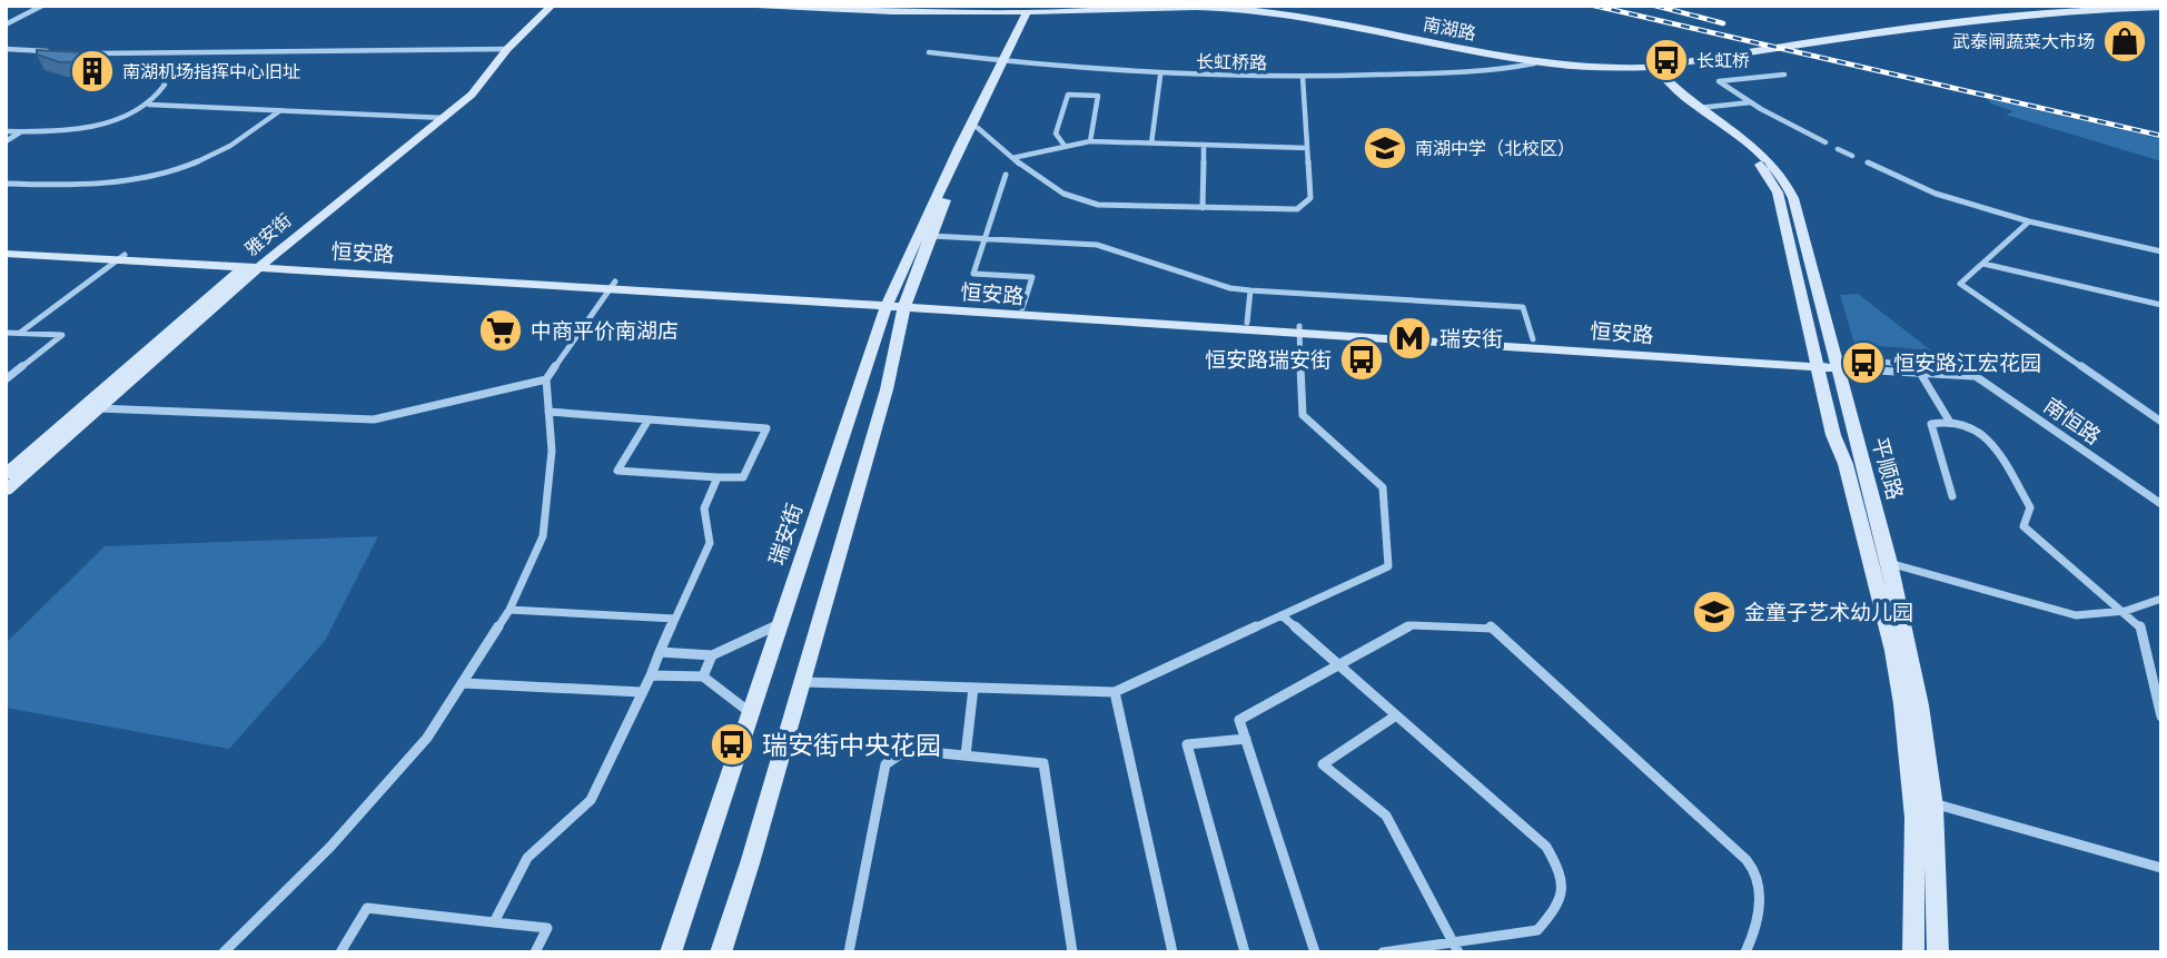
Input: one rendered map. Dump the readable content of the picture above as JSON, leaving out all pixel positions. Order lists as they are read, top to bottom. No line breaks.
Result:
{"streets":{"main road":["南湖路","雅安街","恒安路","平顺路","瑞安街"],"street":["长虹桥路","南恒路"]},"crossings":[["南湖路","长虹桥路"],["南湖路","平顺路"],["南湖路","瑞安街"],["长虹桥路","瑞安街"],["雅安街","恒安路"],["恒安路","南恒路"],["恒安路","平顺路"],["恒安路","瑞安街"]],"places":{"shop":["武泰闸蔬菜大市场"],"bus stop":["长虹桥","恒安路瑞安街","恒安路江宏花园","瑞安街中央花园"],"building":["南湖机场指挥中心旧址"],"school or university":["南湖中学（北校区）","金童子艺术幼儿园"],"supermarket":["中商平价南湖店"],"metro station":["瑞安街"]}}
